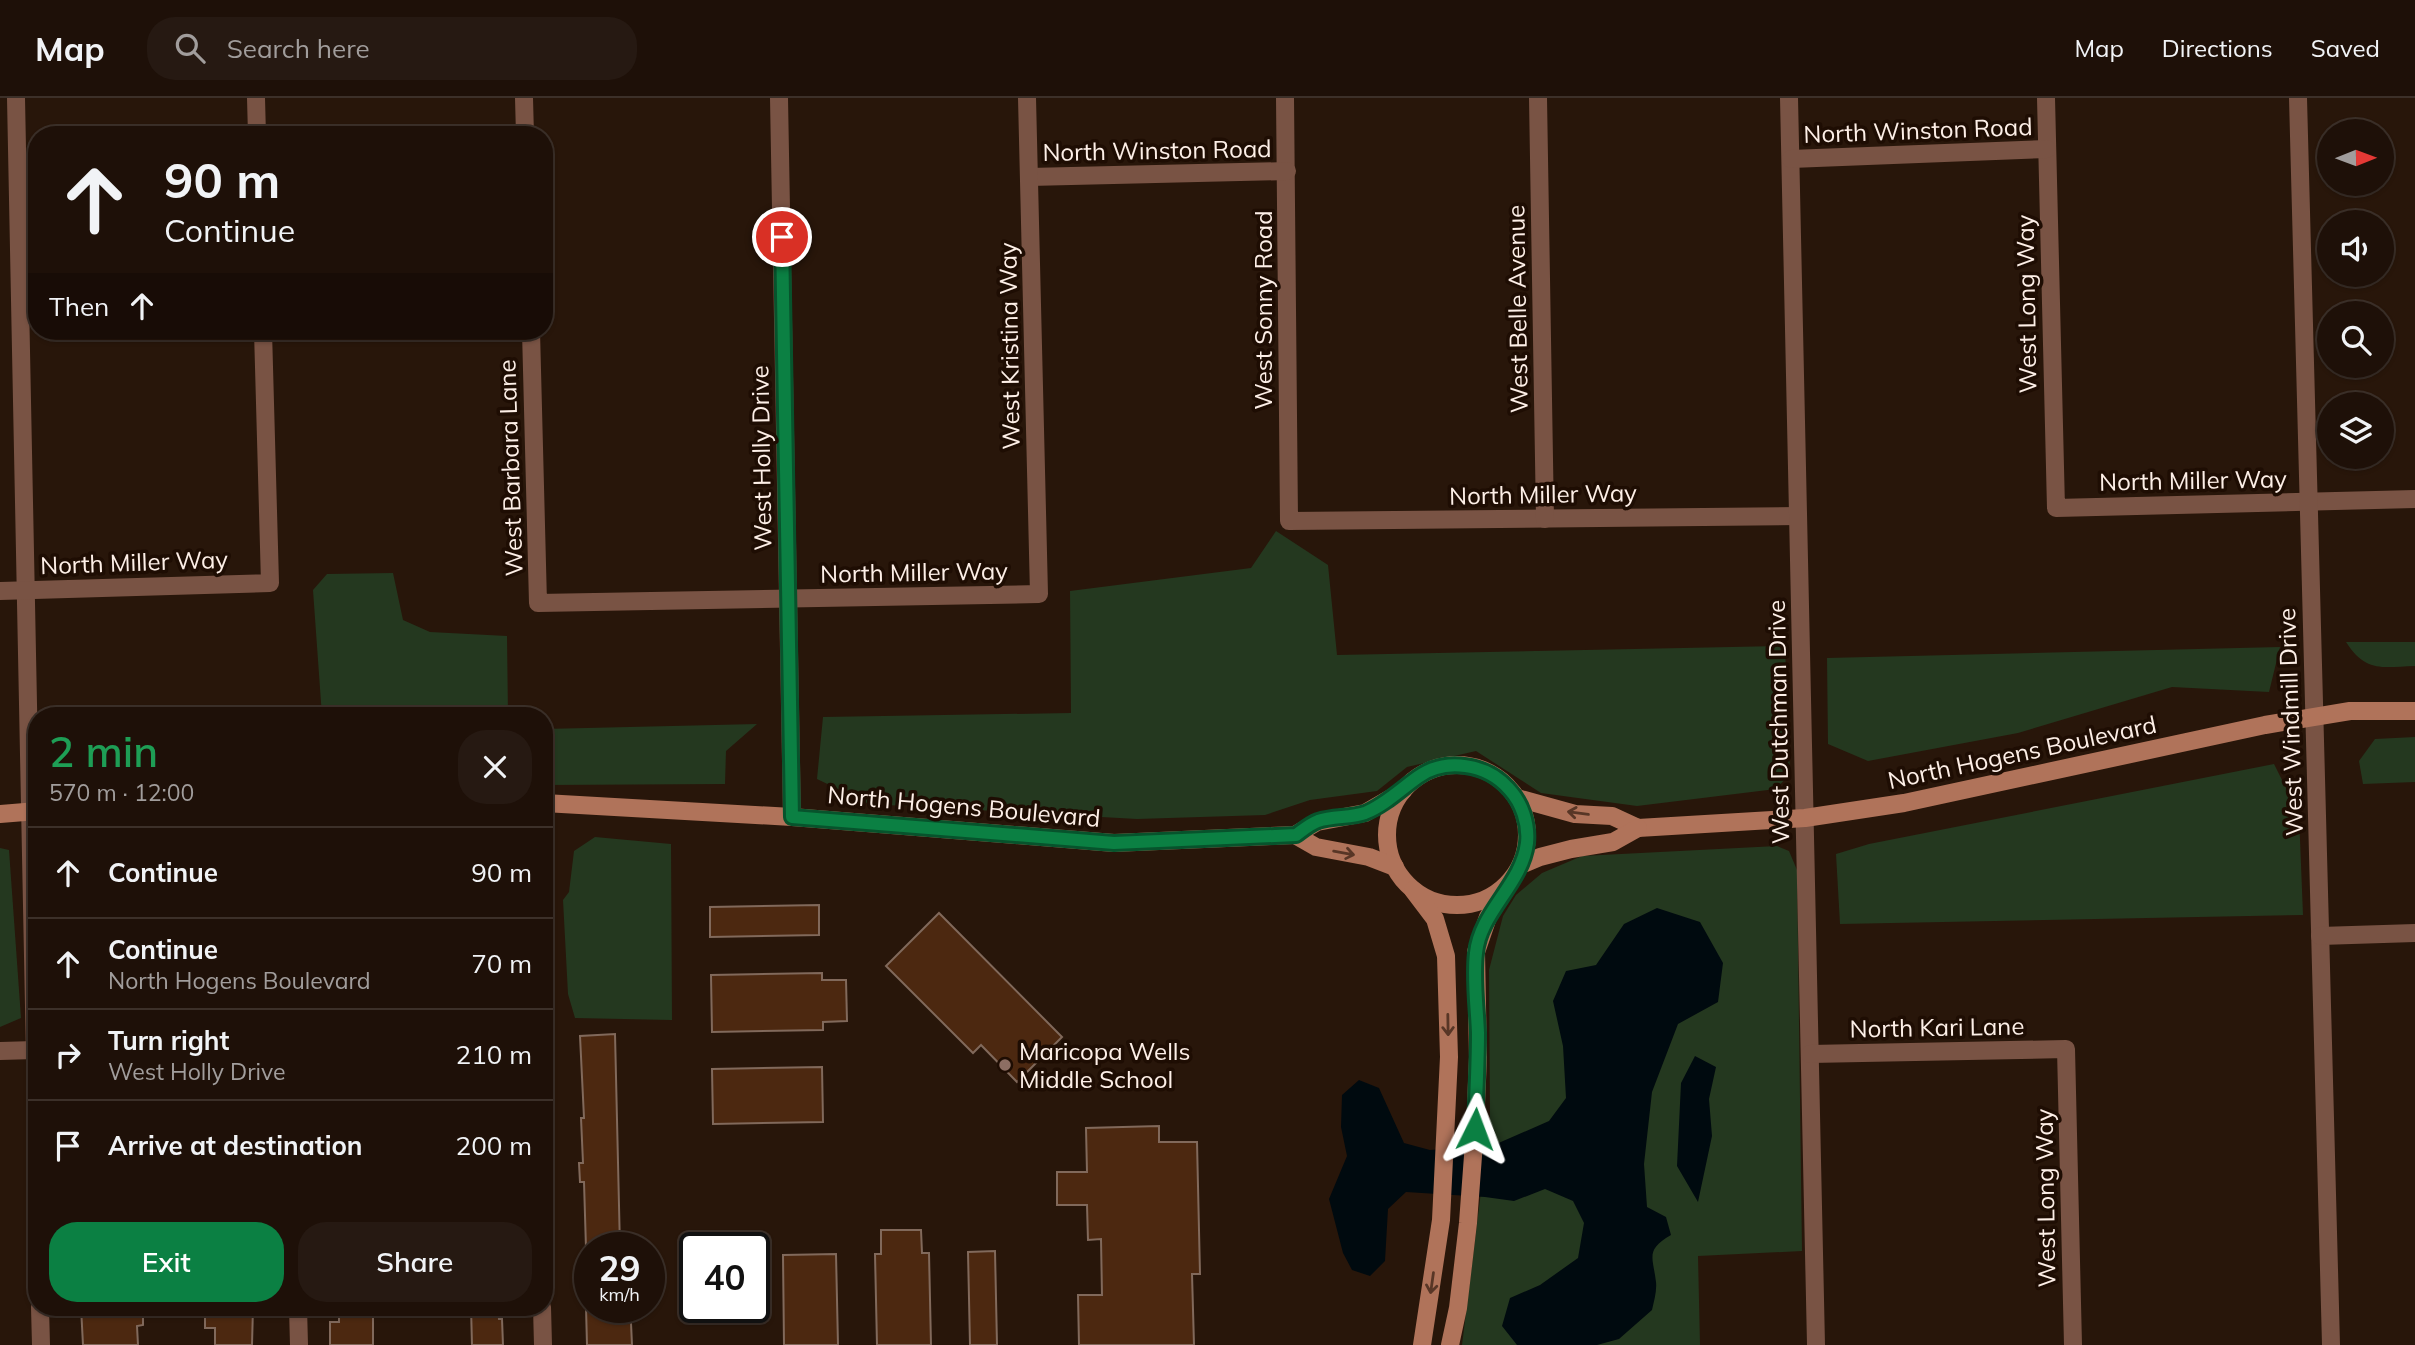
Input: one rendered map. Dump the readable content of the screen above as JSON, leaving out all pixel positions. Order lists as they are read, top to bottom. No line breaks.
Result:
{"streets":{"street":["North Winston Road","West Long Way","West Belle Avenue","West Sonny Road","West Kristina Way","West Holly Drive","West Barbara Lane","North Miller Way","West Dutchman Drive","West Windmill Drive","North Hogens Boulevard","North Kari Lane"]},"crossings":[["North Winston Road","West Long Way"],["North Winston Road","West Sonny Road"],["North Winston Road","West Kristina Way"],["North Winston Road","West Dutchman Drive"],["West Long Way","North Miller Way"],["West Long Way","North Kari Lane"],["West Belle Avenue","North Miller Way"],["West Sonny Road","North Miller Way"],["West Kristina Way","North Miller Way"],["West Holly Drive","North Miller Way"],["West Holly Drive","North Hogens Boulevard"],["West Barbara Lane","North Miller Way"],["North Miller Way","West Dutchman Drive"],["North Miller Way","West Windmill Drive"],["West Dutchman Drive","North Hogens Boulevard"],["West Dutchman Drive","North Kari Lane"],["West Windmill Drive","North Hogens Boulevard"]],"places":["Maricopa Wells Middle School"],"north":"right","page":{"header":"Map","search":"Search here","nav":["Map","Directions","Saved"],"turn":["90 m","Continue"],"then":"Then","heading":["2 min","570 m · 12:00"],"list":[{"name":"Continue","value":"90 m"},{"name":"Continue","note":"North Hogens Boulevard","value":"70 m"},{"name":"Turn right","note":"West Holly Drive","value":"210 m"},{"name":"Arrive at destination","value":"200 m"}],"buttons":["Exit","Share"],"speed":"29 km/h","limit":"40"}}
